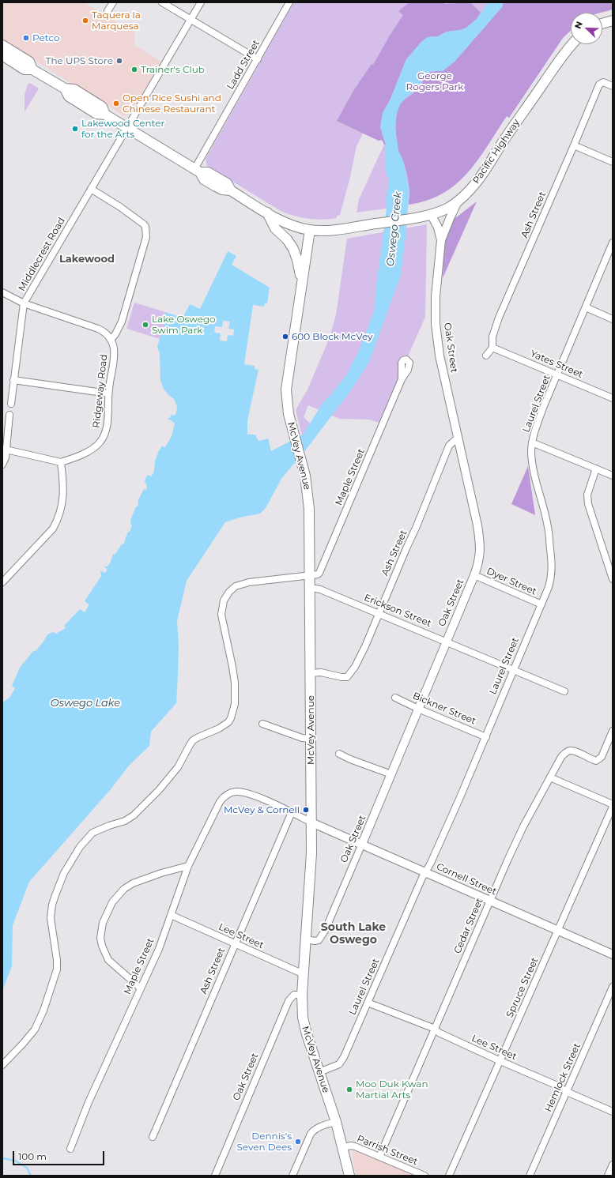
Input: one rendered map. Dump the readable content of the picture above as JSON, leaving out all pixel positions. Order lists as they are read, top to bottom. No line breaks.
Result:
{"streets":{"main road":["Pacific Highway","McVey Avenue"],"street":["Ladd Street","Ash Street","Middlecrest Road","Oak Street","Yates Street","Ridgeway Road","Laurel Street","Maple Street","Dyer Street","Erickson Street","Bickner Street","Cornell Street","Cedar Street","Lee Street","Spruce Street","Hemlock Street","Parrish Street"]},"crossings":[["Ladd Street","Pacific Highway"],["Pacific Highway","Middlecrest Road"],["Pacific Highway","Oak Street"],["Pacific Highway","McVey Avenue"],["Ash Street","Oak Street"],["Ash Street","Yates Street"],["Ash Street","McVey Avenue"],["Ash Street","Maple Street"],["Ash Street","Erickson Street"],["Ash Street","Lee Street"],["Oak Street","McVey Avenue"],["Oak Street","Dyer Street"],["Oak Street","Erickson Street"],["Oak Street","Bickner Street"],["Oak Street","Cornell Street"],["Yates Street","Laurel Street"],["Laurel Street","McVey Avenue"],["Laurel Street","Dyer Street"],["Laurel Street","Erickson Street"],["Laurel Street","Bickner Street"],["Laurel Street","Cornell Street"],["Laurel Street","Lee Street"],["McVey Avenue","Maple Street"],["McVey Avenue","Erickson Street"],["McVey Avenue","Cornell Street"],["McVey Avenue","Lee Street"],["McVey Avenue","Parrish Street"],["Maple Street","Lee Street"],["Cornell Street","Cedar Street"],["Cornell Street","Spruce Street"],["Cedar Street","Lee Street"],["Cedar Street","Parrish Street"],["Lee Street","Spruce Street"],["Lee Street","Hemlock Street"]],"districts":["Lakewood","South Lake Oswego"],"water":["Oswego Creek","Oswego Lake"],"parks":["George Rogers Park"],"places":["Taquera la Marquesa","Petco","The UPS Store","Trainer's Club","Open Rice Sushi and Chinese Restaurant","Lakewood Center for the Arts","Lake Oswego Swim Park","600 Block McVey","McVey & Cornell","Moo Duk Kwan Martial Arts","Dennis's Seven Dees"],"scale_bar":"100 m","north":"top left"}
